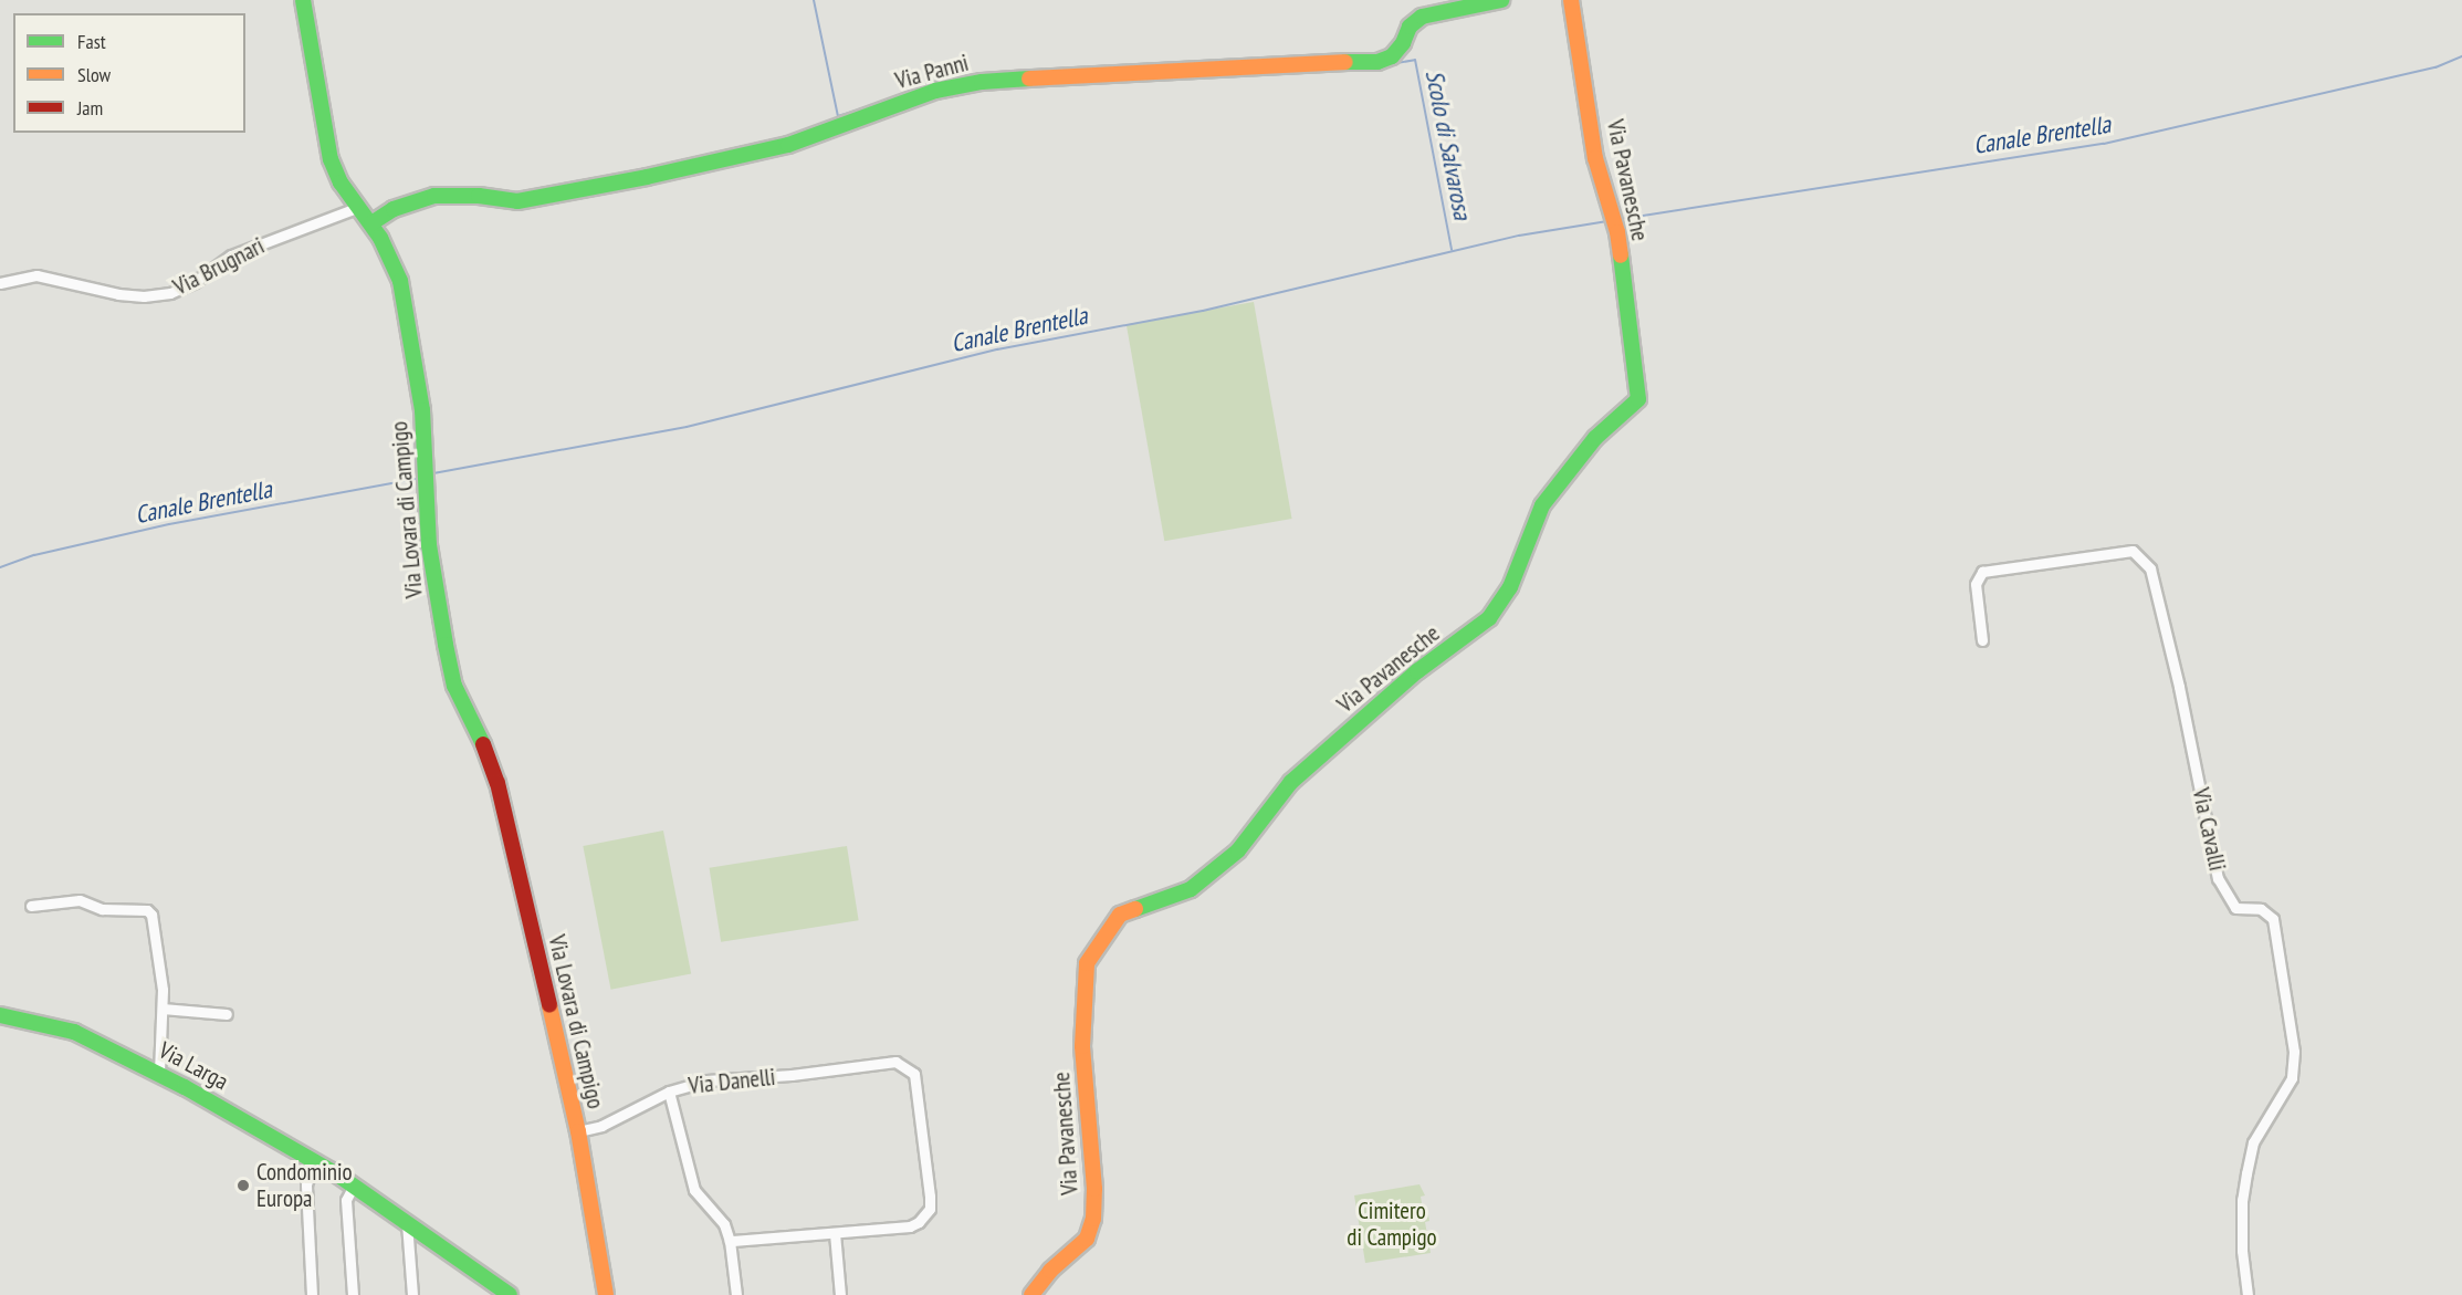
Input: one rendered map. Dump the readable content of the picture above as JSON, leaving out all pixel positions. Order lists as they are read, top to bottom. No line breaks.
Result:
{"streets":{"street":["Via Panni","Via Pavanesche","Via Brugnari","Via Lovara di Campigo","Via Cavalli","Via Larga","Via Danelli"]},"crossings":[["Via Panni","Via Lovara di Campigo"],["Via Brugnari","Via Lovara di Campigo"],["Via Lovara di Campigo","Via Danelli"]],"water":["Canale Brentella","Scolo di Salvarosa"],"parks":["Cimitero di Campigo"],"places":["Condominio Europa"],"legend":["Fast","Slow","Jam"]}
